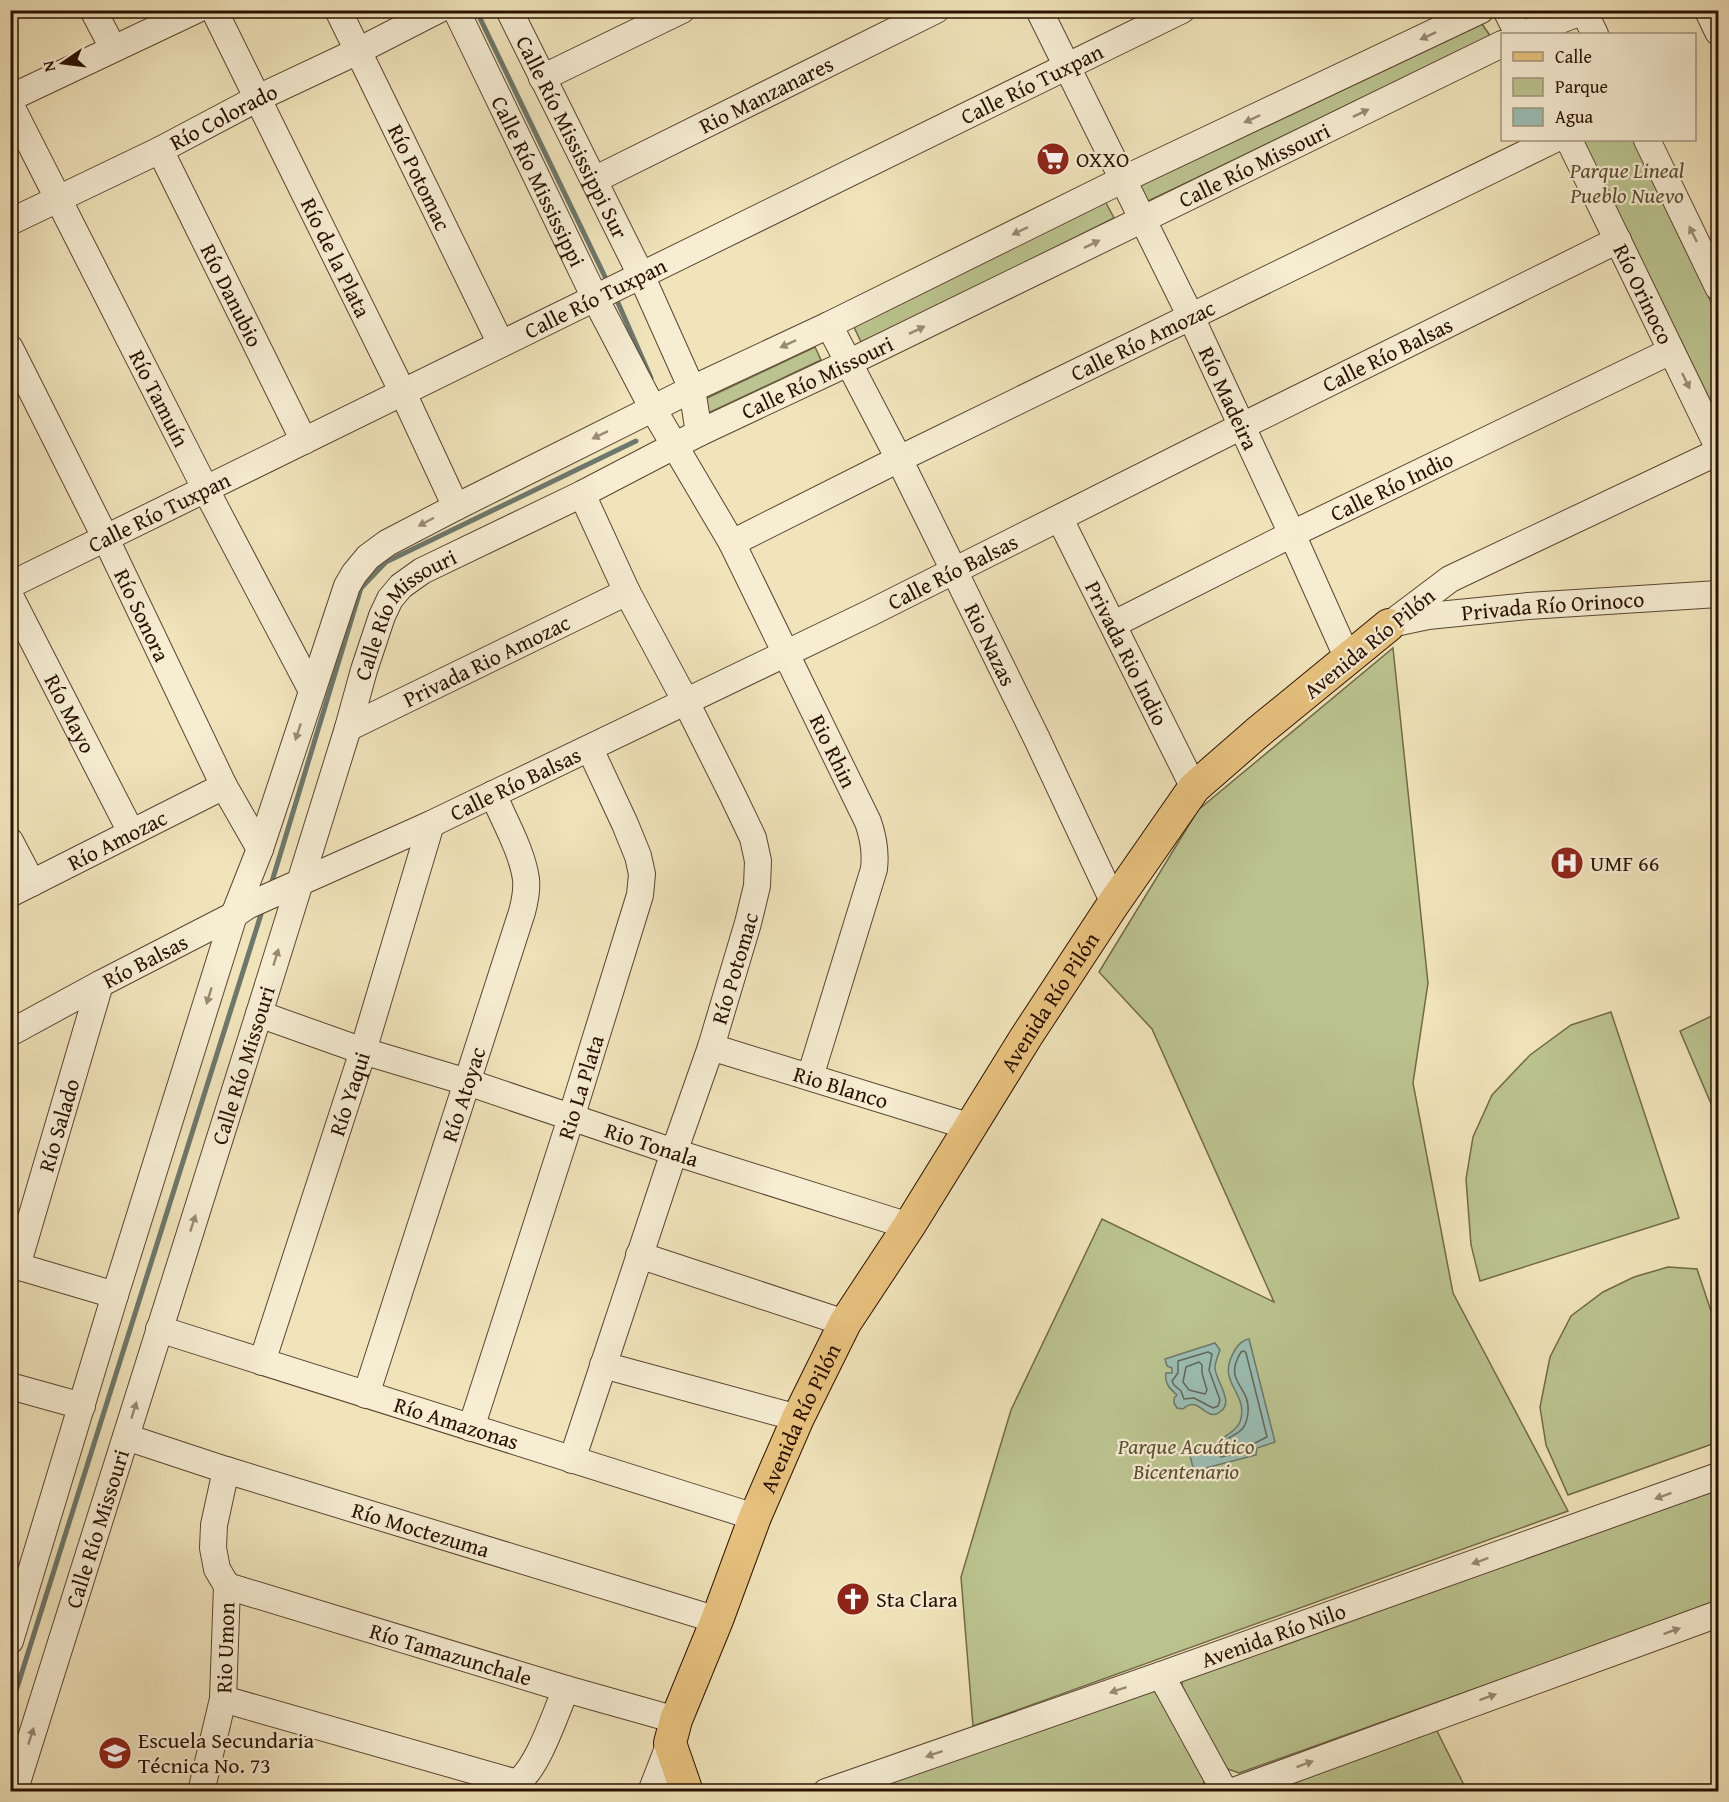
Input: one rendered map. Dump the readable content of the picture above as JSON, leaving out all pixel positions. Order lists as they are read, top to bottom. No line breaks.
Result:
{"streets":{"main road":["Avenida Río Pilón"],"street":["Calle Río Tuxpan","Rio Manzanares","Río Colorado","Calle Río Mississippi Sur","Calle Río Missouri","Río Potomac","Calle Río Mississippi","Río de la Plata","Río Orinoco","Río Danubio","Calle Río Amozac","Calle Río Balsas","Río Tamuín","Río Madeira","Calle Río Indio","Privada Río Orinoco","Río Sonora","Rio Nazas","Privada Rio Indio","Privada Rio Amozac","Río Mayo","Rio Rhin","Río Amozac","Río Balsas","Rio Blanco","Rio La Plata","Río Yaqui","Río Atoyac","Río Salado","Rio Tonala","Río Amazonas","Río Moctezuma","Avenida Río Nilo","Rio Umon","Río Tamazunchale"]},"crossings":[["Calle Río Tuxpan","Calle Río Mississippi Sur"],["Calle Río Tuxpan","Río Potomac"],["Calle Río Tuxpan","Calle Río Mississippi"],["Calle Río Tuxpan","Río de la Plata"],["Calle Río Tuxpan","Río Danubio"],["Calle Río Tuxpan","Río Tamuín"],["Calle Río Tuxpan","Río Madeira"],["Calle Río Tuxpan","Río Sonora"],["Rio Manzanares","Calle Río Mississippi Sur"],["Río Colorado","Río Potomac"],["Río Colorado","Río de la Plata"],["Río Colorado","Río Danubio"],["Río Colorado","Río Tamuín"],["Calle Río Mississippi Sur","Calle Río Missouri"],["Calle Río Missouri","Río Potomac"],["Calle Río Missouri","Calle Río Mississippi"],["Calle Río Missouri","Río de la Plata"],["Calle Río Missouri","Calle Río Balsas"],["Calle Río Missouri","Río Tamuín"],["Calle Río Missouri","Río Madeira"],["Calle Río Missouri","Río Sonora"],["Calle Río Missouri","Rio Nazas"],["Calle Río Missouri","Privada Rio Amozac"],["Calle Río Missouri","Rio Rhin"],["Calle Río Missouri","Río Balsas"],["Calle Río Missouri","Rio Tonala"],["Calle Río Missouri","Río Amazonas"],["Calle Río Missouri","Río Moctezuma"],["Río Potomac","Calle Río Balsas"],["Río Potomac","Privada Rio Amozac"],["Río Potomac","Rio Blanco"],["Río Potomac","Rio Tonala"],["Río Potomac","Río Amazonas"],["Calle Río Mississippi","Rio Rhin"],["Río Orinoco","Calle Río Balsas"],["Río Orinoco","Calle Río Indio"],["Río Orinoco","Avenida Río Pilón"],["Calle Río Amozac","Río Madeira"],["Calle Río Amozac","Rio Nazas"],["Calle Río Amozac","Rio Rhin"],["Calle Río Balsas","Río Madeira"],["Calle Río Balsas","Rio Nazas"],["Calle Río Balsas","Privada Rio Indio"],["Calle Río Balsas","Rio Rhin"],["Calle Río Balsas","Río Balsas"],["Calle Río Balsas","Rio La Plata"],["Calle Río Balsas","Río Yaqui"],["Calle Río Balsas","Río Atoyac"],["Río Madeira","Calle Río Indio"],["Río Madeira","Avenida Río Pilón"],["Calle Río Indio","Privada Rio Indio"],["Privada Río Orinoco","Avenida Río Pilón"],["Río Sonora","Río Amozac"],["Avenida Río Pilón","Rio Nazas"],["Avenida Río Pilón","Privada Rio Indio"],["Avenida Río Pilón","Rio Blanco"],["Avenida Río Pilón","Rio Tonala"],["Avenida Río Pilón","Río Amazonas"],["Avenida Río Pilón","Río Moctezuma"],["Avenida Río Pilón","Río Tamazunchale"],["Río Mayo","Río Amozac"],["Rio Rhin","Rio Blanco"],["Río Balsas","Río Salado"],["Rio La Plata","Rio Tonala"],["Rio La Plata","Río Amazonas"],["Río Yaqui","Rio Tonala"],["Río Yaqui","Río Amazonas"],["Río Atoyac","Rio Tonala"],["Río Atoyac","Río Amazonas"],["Río Moctezuma","Rio Umon"],["Rio Umon","Río Tamazunchale"]],"parks":["Parque Lineal Pueblo Nuevo","Parque Acuático Bicentenario"],"places":{"supermarket":["OXXO"],"hospital":["UMF 66"],"church":["Sta Clara"],"school or university":["Escuela Secundaria Técnica No. 73"]},"legend":["Calle","Parque","Agua"],"north":"left"}
